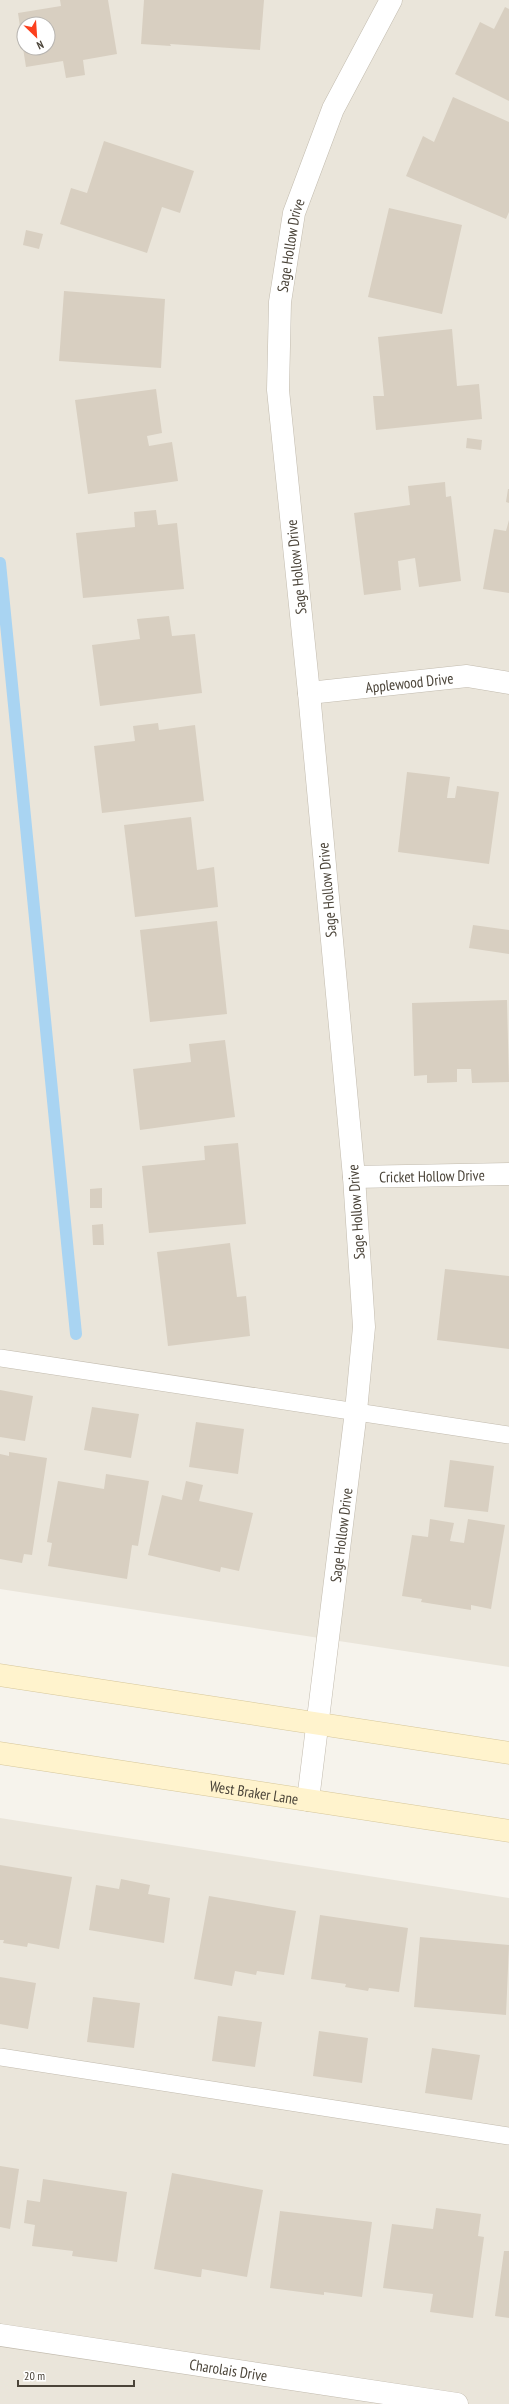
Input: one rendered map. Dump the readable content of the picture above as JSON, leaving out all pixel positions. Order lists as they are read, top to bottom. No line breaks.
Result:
{"streets":{"main road":["West Braker Lane"],"street":["Sage Hollow Drive","Applewood Drive","Cricket Hollow Drive","Charolais Drive"]},"crossings":[["Sage Hollow Drive","Applewood Drive"],["Sage Hollow Drive","Cricket Hollow Drive"],["Sage Hollow Drive","West Braker Lane"]],"scale_bar":"20 m","north":"bottom right"}
